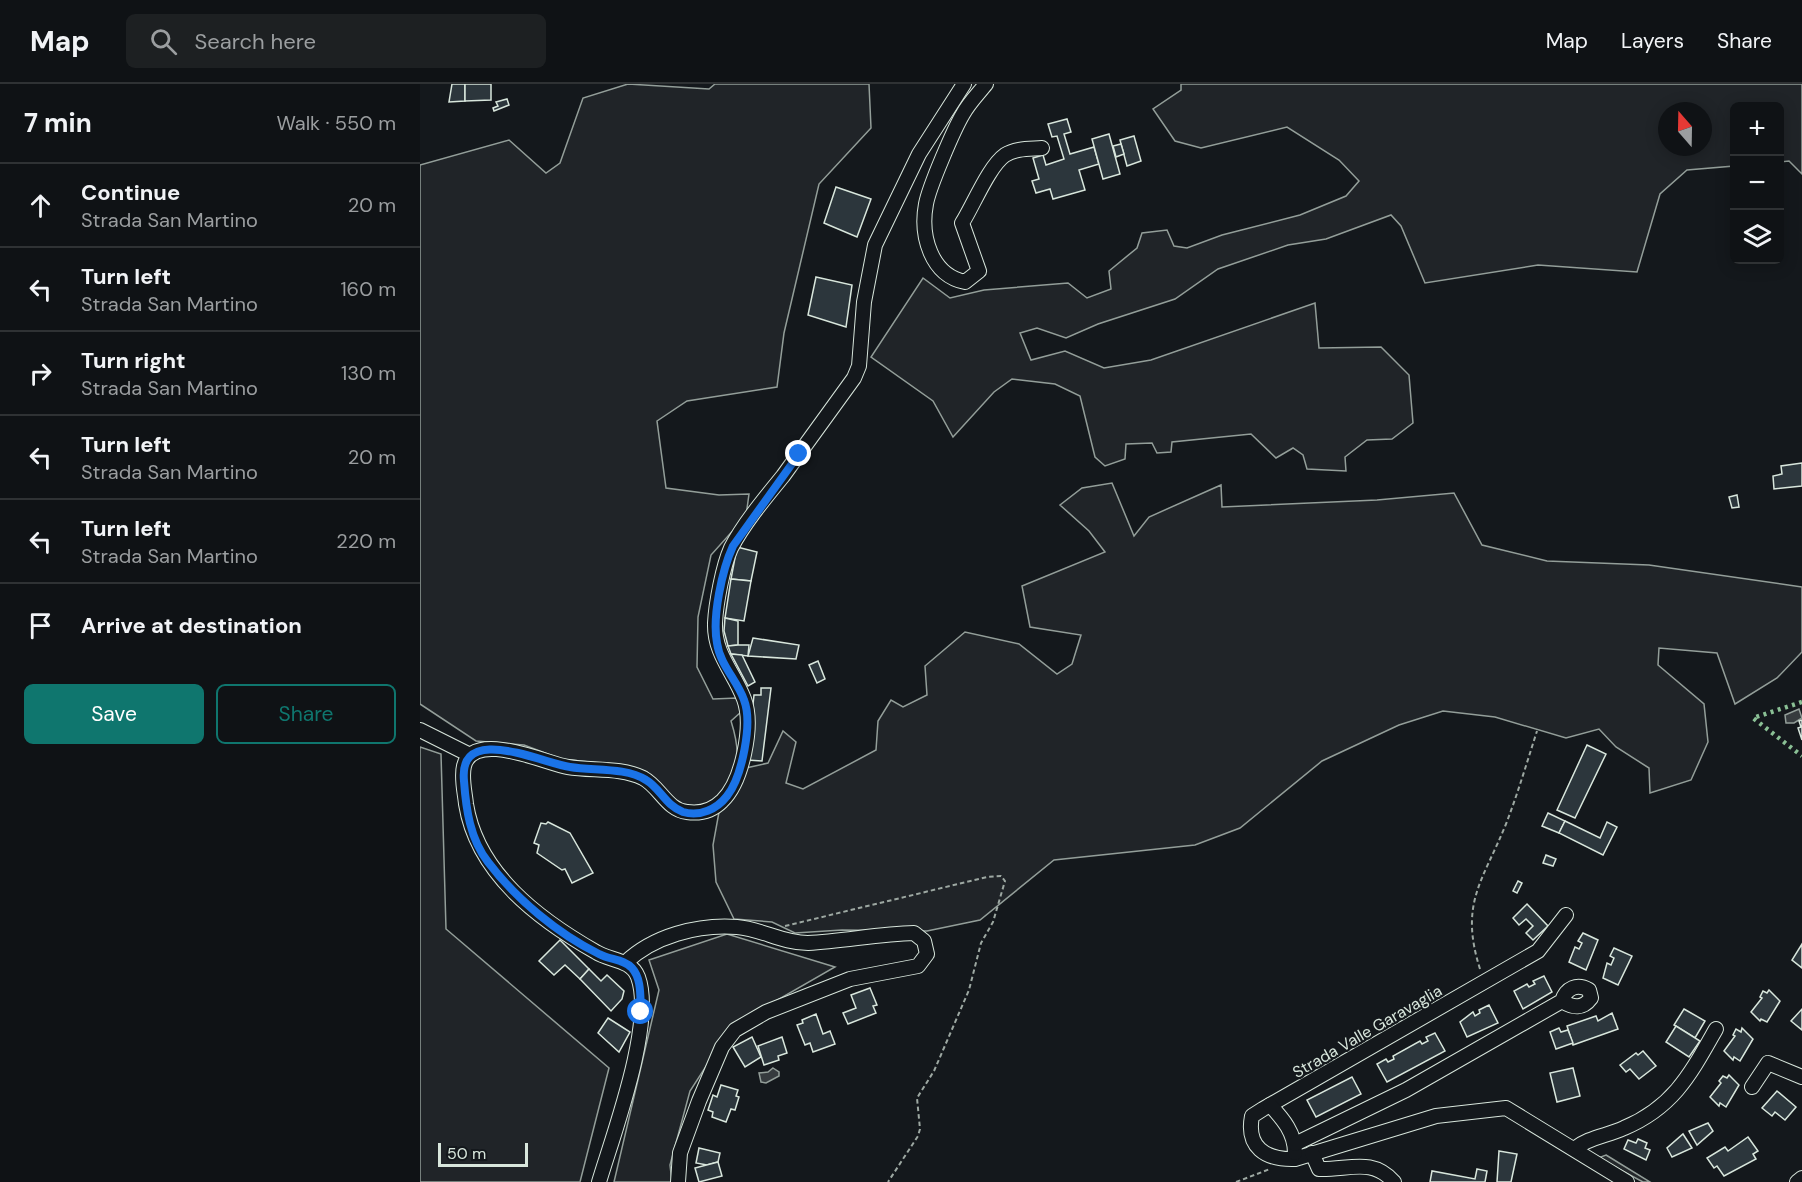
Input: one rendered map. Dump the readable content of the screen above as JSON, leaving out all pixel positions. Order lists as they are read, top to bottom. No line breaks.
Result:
{"streets":{"street":["Strada Valle Garavaglia"]},"scale_bar":"50 m","north":"top","page":{"header":"Map","search":"Search here","nav":["Map","Layers","Share"],"heading":["7 min","Walk · 550 m"],"map_buttons":["+","−"],"list":[["Continue","Strada San Martino","20 m"],["Turn left","Strada San Martino","160 m"],["Turn right","Strada San Martino","130 m"],["Turn left","Strada San Martino","20 m"],["Turn left","Strada San Martino","220 m"],"Arrive at destination"],"buttons":["Save","Share"],"scale":"50 m"}}
